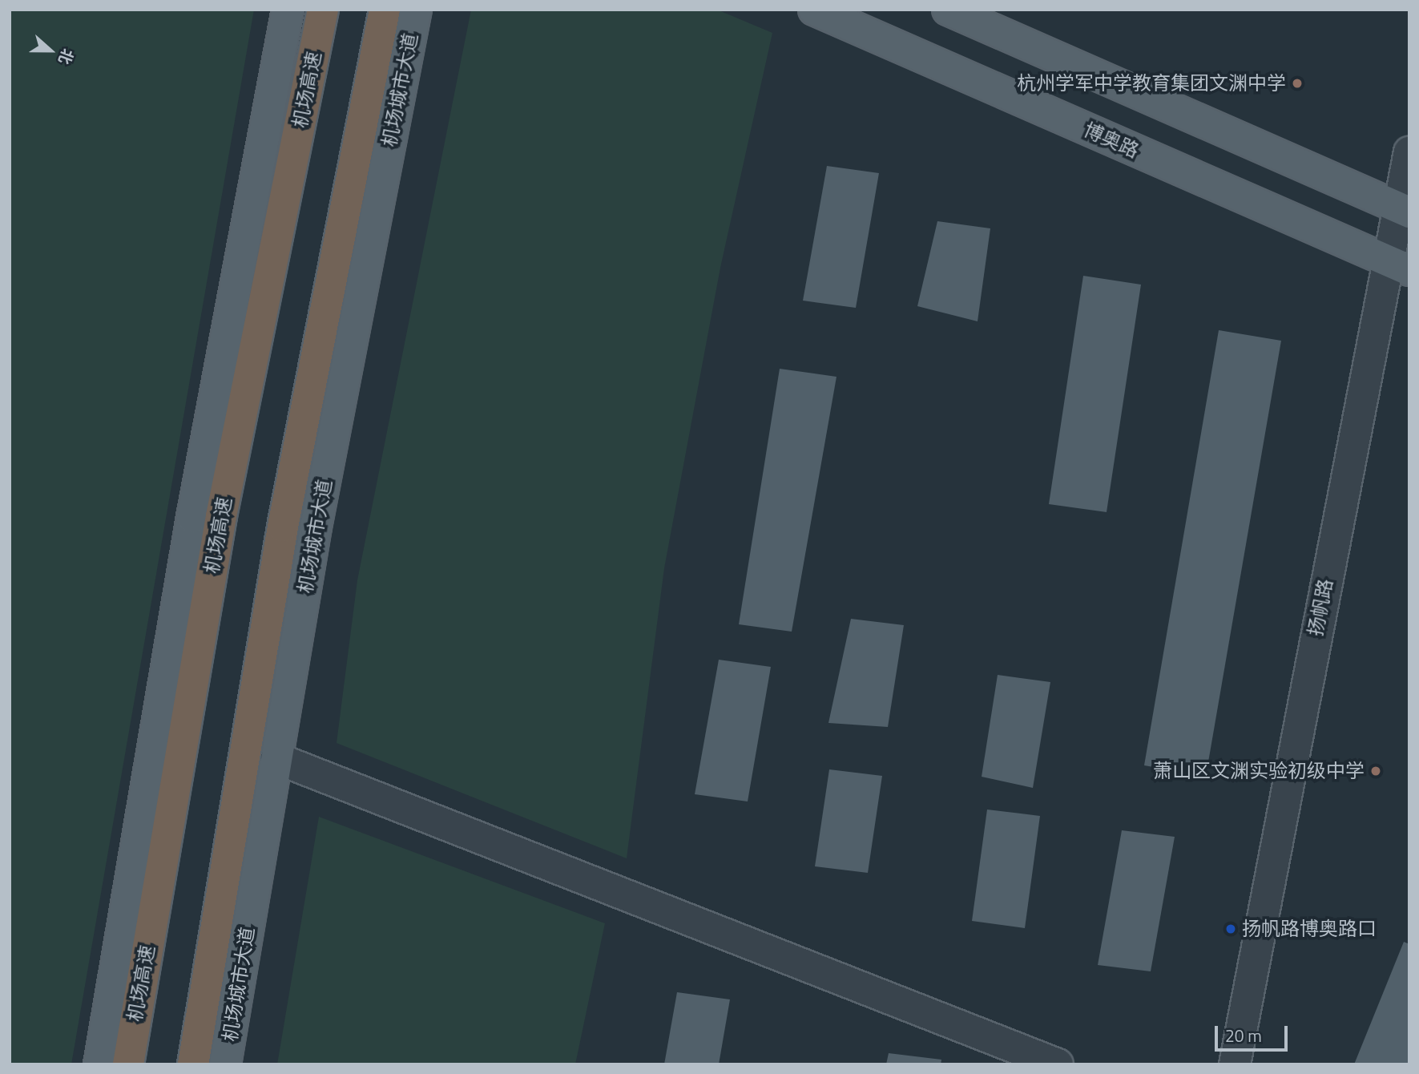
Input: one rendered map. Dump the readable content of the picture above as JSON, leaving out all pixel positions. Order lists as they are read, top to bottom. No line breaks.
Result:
{"streets":{"highway":["机场高速"],"main road":["机场城市大道","博奥路"],"street":["扬帆路"]},"crossings":[["博奥路","扬帆路"]],"places":["杭州学军中学教育集团文渊中学","萧山区文渊实验初级中学","扬帆路博奥路口"],"scale_bar":"20 m","north":"right"}
